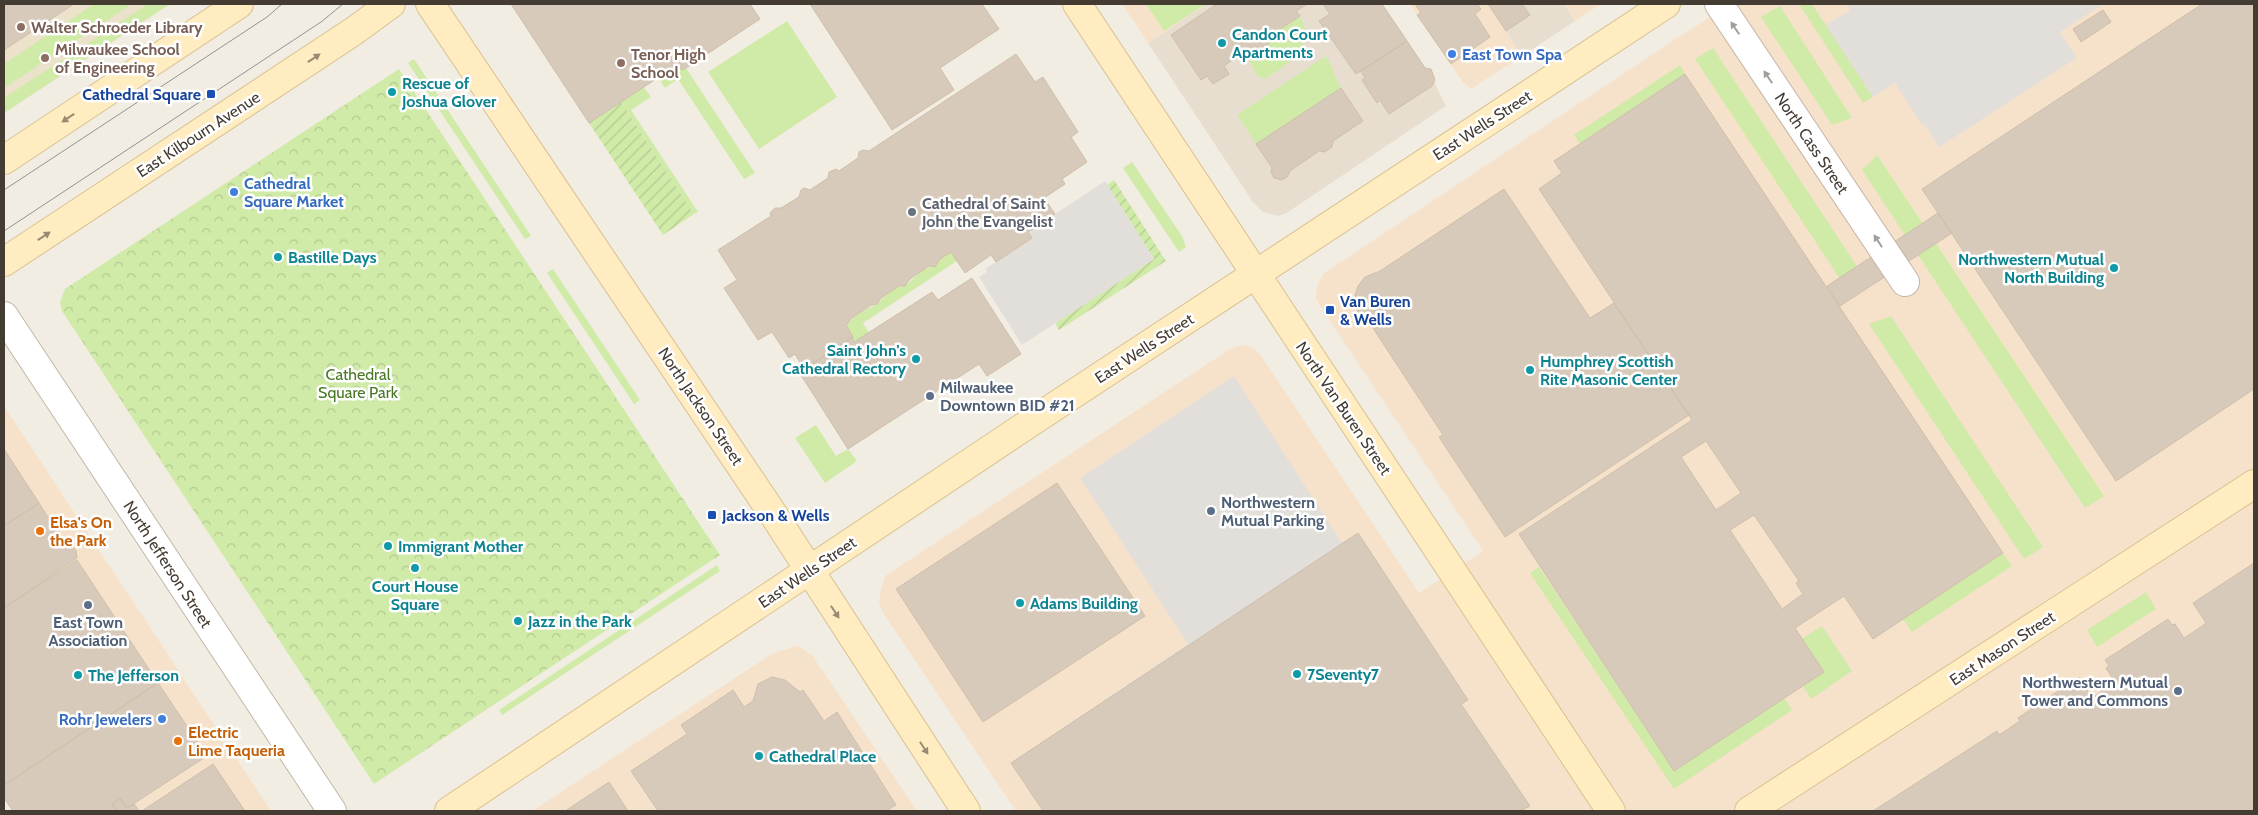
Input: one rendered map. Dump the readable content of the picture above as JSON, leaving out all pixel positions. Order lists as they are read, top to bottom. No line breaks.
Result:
{"streets":{"main road":["East Wells Street","East Kilbourn Avenue","North Jackson Street","North Van Buren Street","East Mason Street"],"street":["North Cass Street","North Jefferson Street"]},"crossings":[["East Wells Street","North Jackson Street"],["East Wells Street","North Van Buren Street"]],"one_way":["North Cass Street"],"parks":["Cathedral Square Park"],"places":{"other":["Walter Schroeder Library","Candon Court Apartments","East Town Spa","Milwaukee School of Engineering","Tenor High School","Rescue of Joshua Glover","Cathedral Square Market","Cathedral of Saint John the Evangelist","Bastille Days","Northwestern Mutual North Building","Saint John's Cathedral Rectory","Humphrey Scottish Rite Masonic Center","Milwaukee Downtown BID #21","Northwestern Mutual Parking","Elsa's On the Park","Immigrant Mother","Court House Square","Adams Building","East Town Association","Jazz in the Park","7Seventy7","The Jefferson","Northwestern Mutual Tower and Commons","Rohr Jewelers","Electric Lime Taqueria","Cathedral Place"],"transit":["Cathedral Square","Van Buren & Wells","Jackson & Wells"]}}
